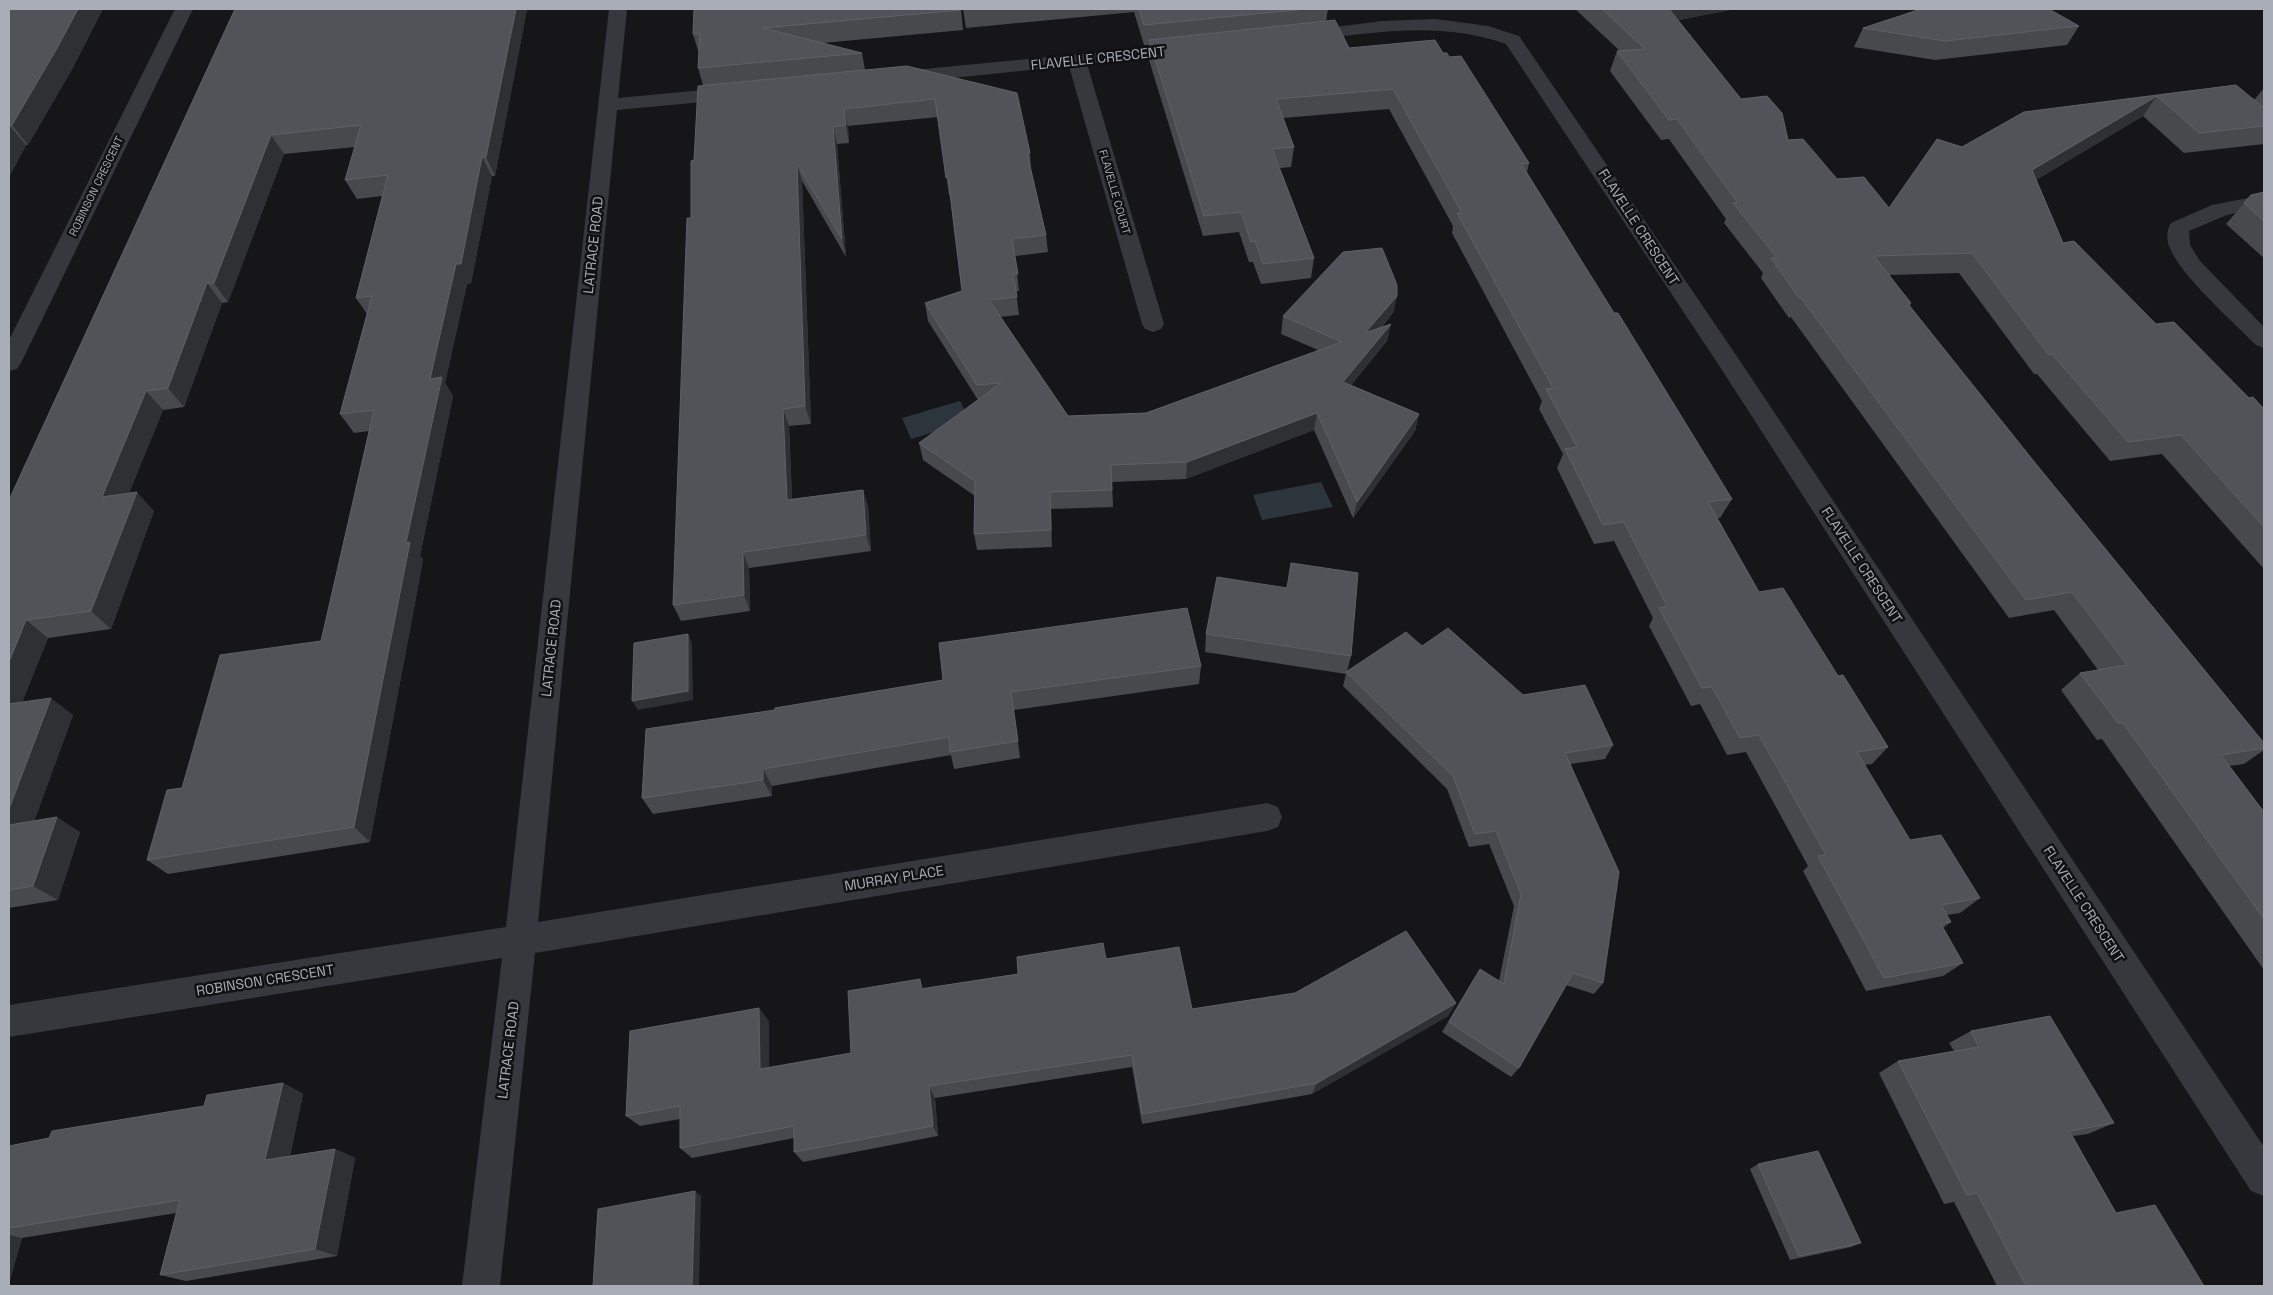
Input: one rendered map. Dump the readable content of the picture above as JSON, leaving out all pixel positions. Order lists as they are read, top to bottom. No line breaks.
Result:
{"streets":{"street":["FLAVELLE CRESCENT","ROBINSON CRESCENT","FLAVELLE COURT","LATRACE ROAD","MURRAY PLACE"]},"crossings":[["FLAVELLE CRESCENT","FLAVELLE COURT"],["ROBINSON CRESCENT","LATRACE ROAD"],["ROBINSON CRESCENT","MURRAY PLACE"],["LATRACE ROAD","MURRAY PLACE"]]}
